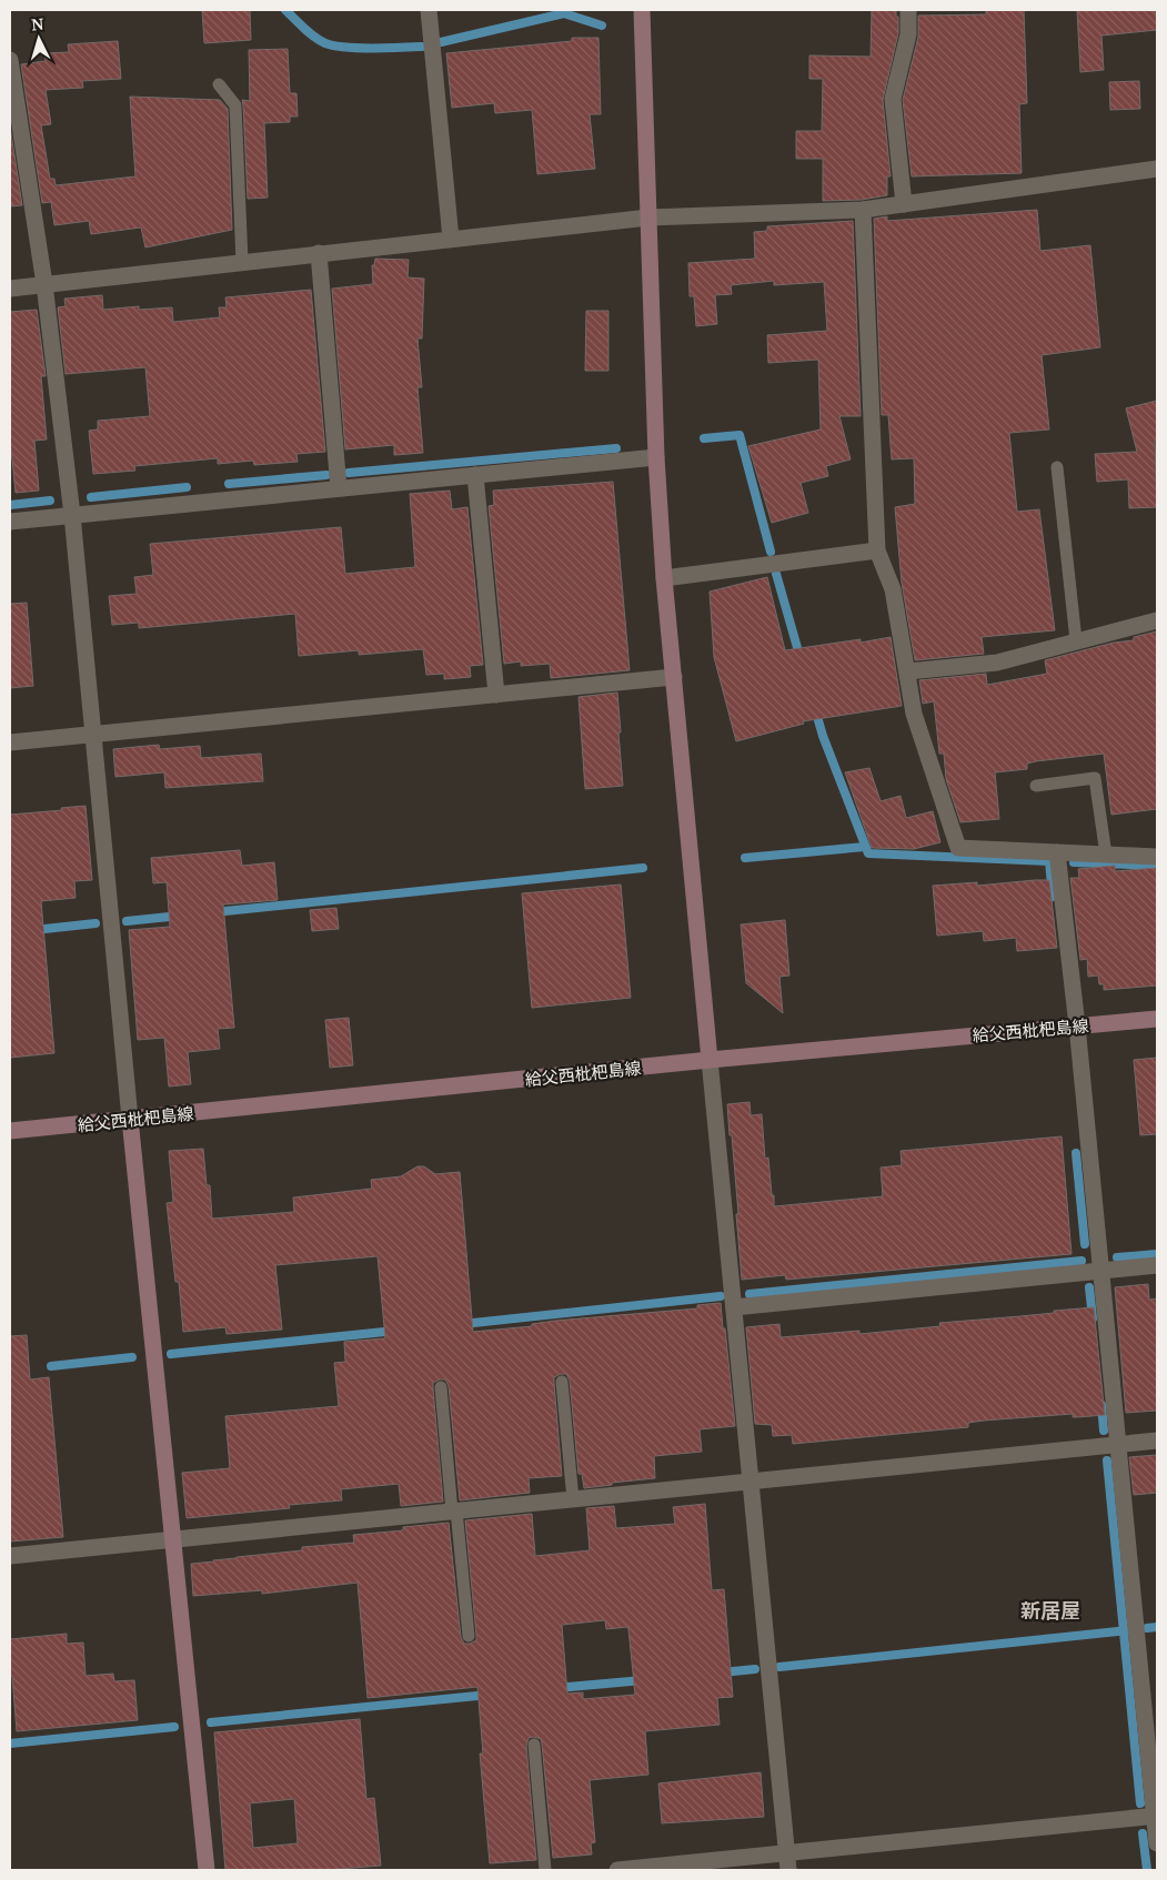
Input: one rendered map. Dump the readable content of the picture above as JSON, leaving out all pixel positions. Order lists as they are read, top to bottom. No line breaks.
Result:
{"streets":{"street":["給父西枇杷島線"]},"districts":["新居屋"],"north":"top"}
